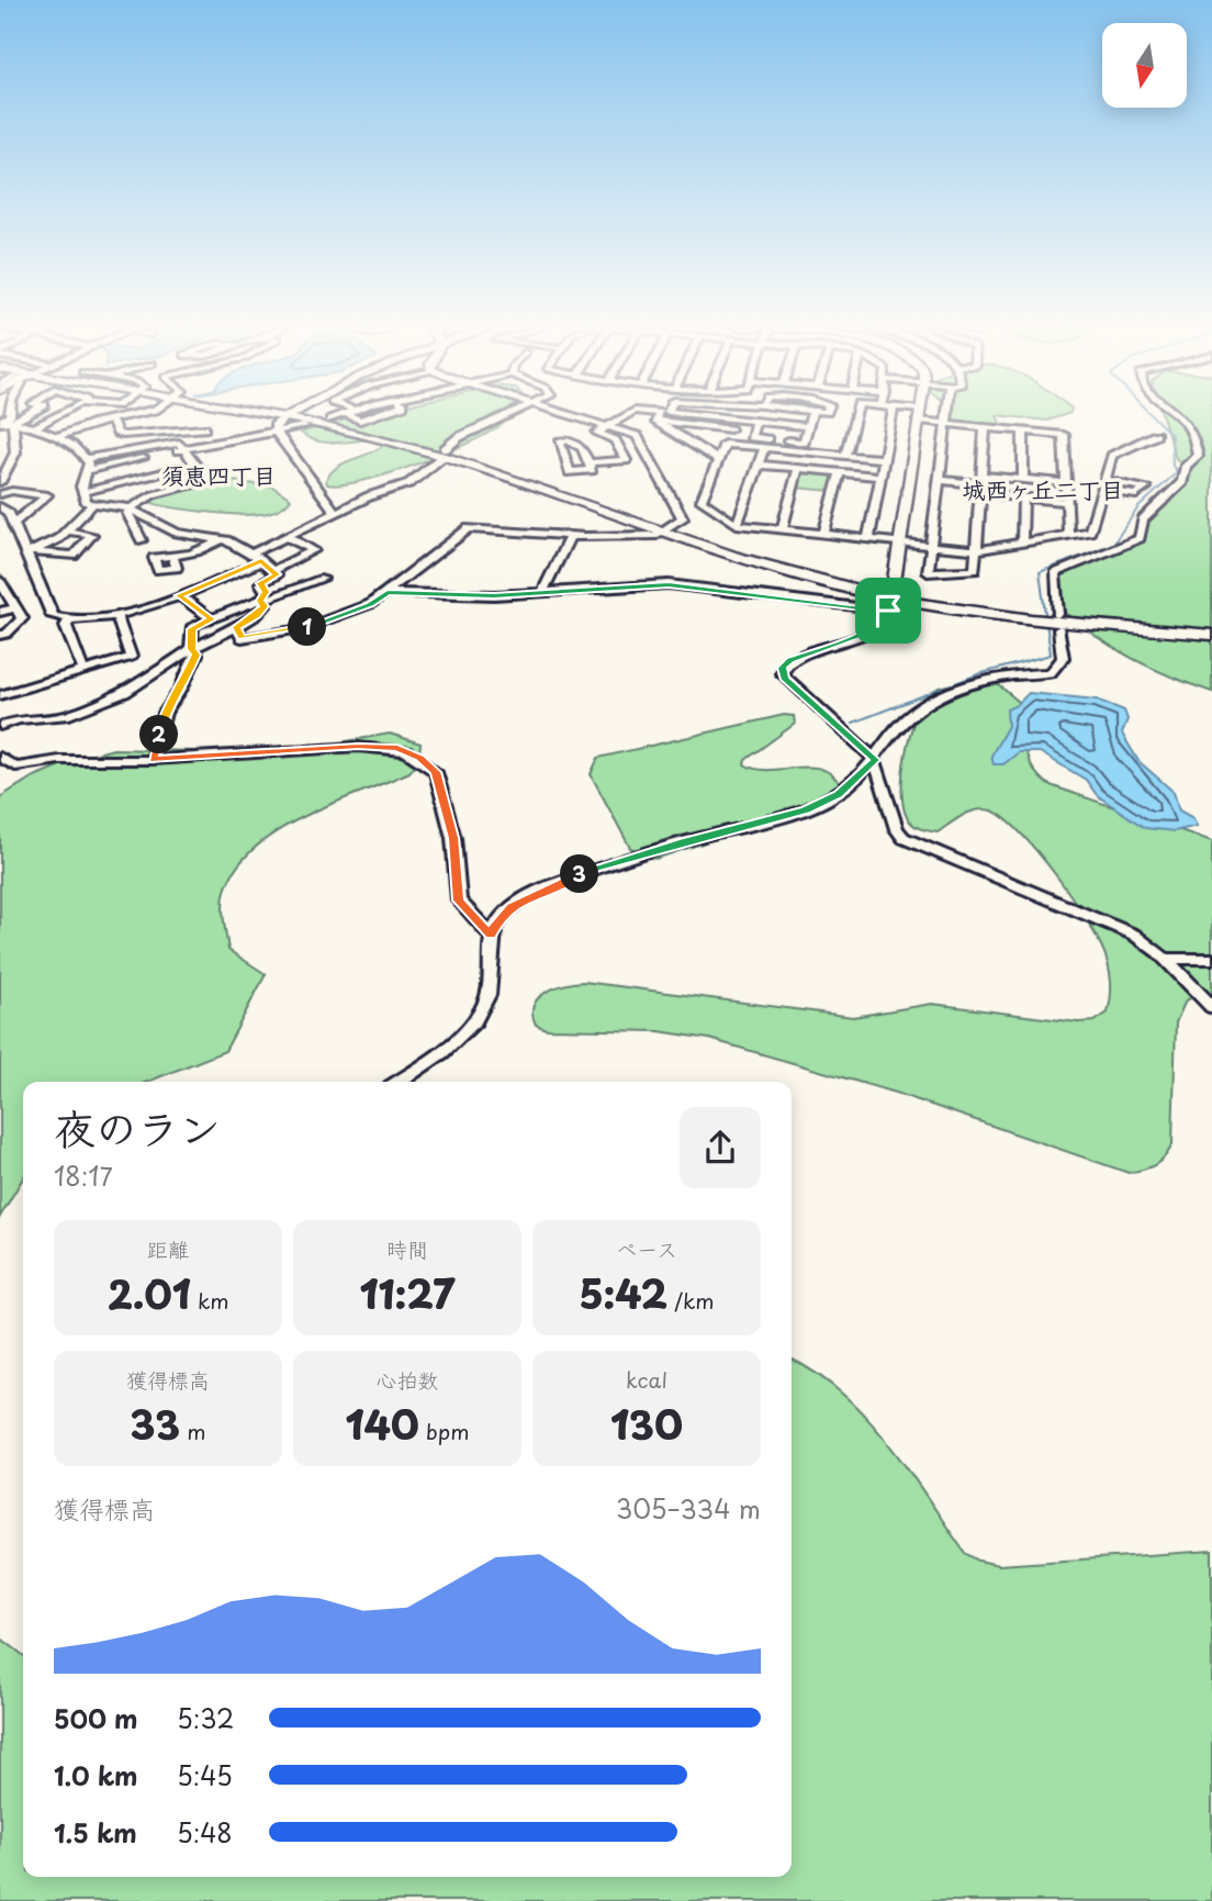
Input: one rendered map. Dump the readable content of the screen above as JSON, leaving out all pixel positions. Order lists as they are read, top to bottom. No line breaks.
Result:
{"districts":["須恵四丁目","城西ヶ丘二丁目"],"north":"bottom","page":{"pins":["1","2","3"],"heading":["夜のラン","18:17"],"stats":[["距離","2.01 km"],["時間","11:27"],["ペース","5:42 /km"],["獲得標高","33 m"],["心拍数","140 bpm"],["kcal","130"]],"chart":["獲得標高","305–334 m"],"list":[{"name":"500 m","note":"5:32"},{"name":"1.0 km","note":"5:45"},{"name":"1.5 km","note":"5:48"}]}}
